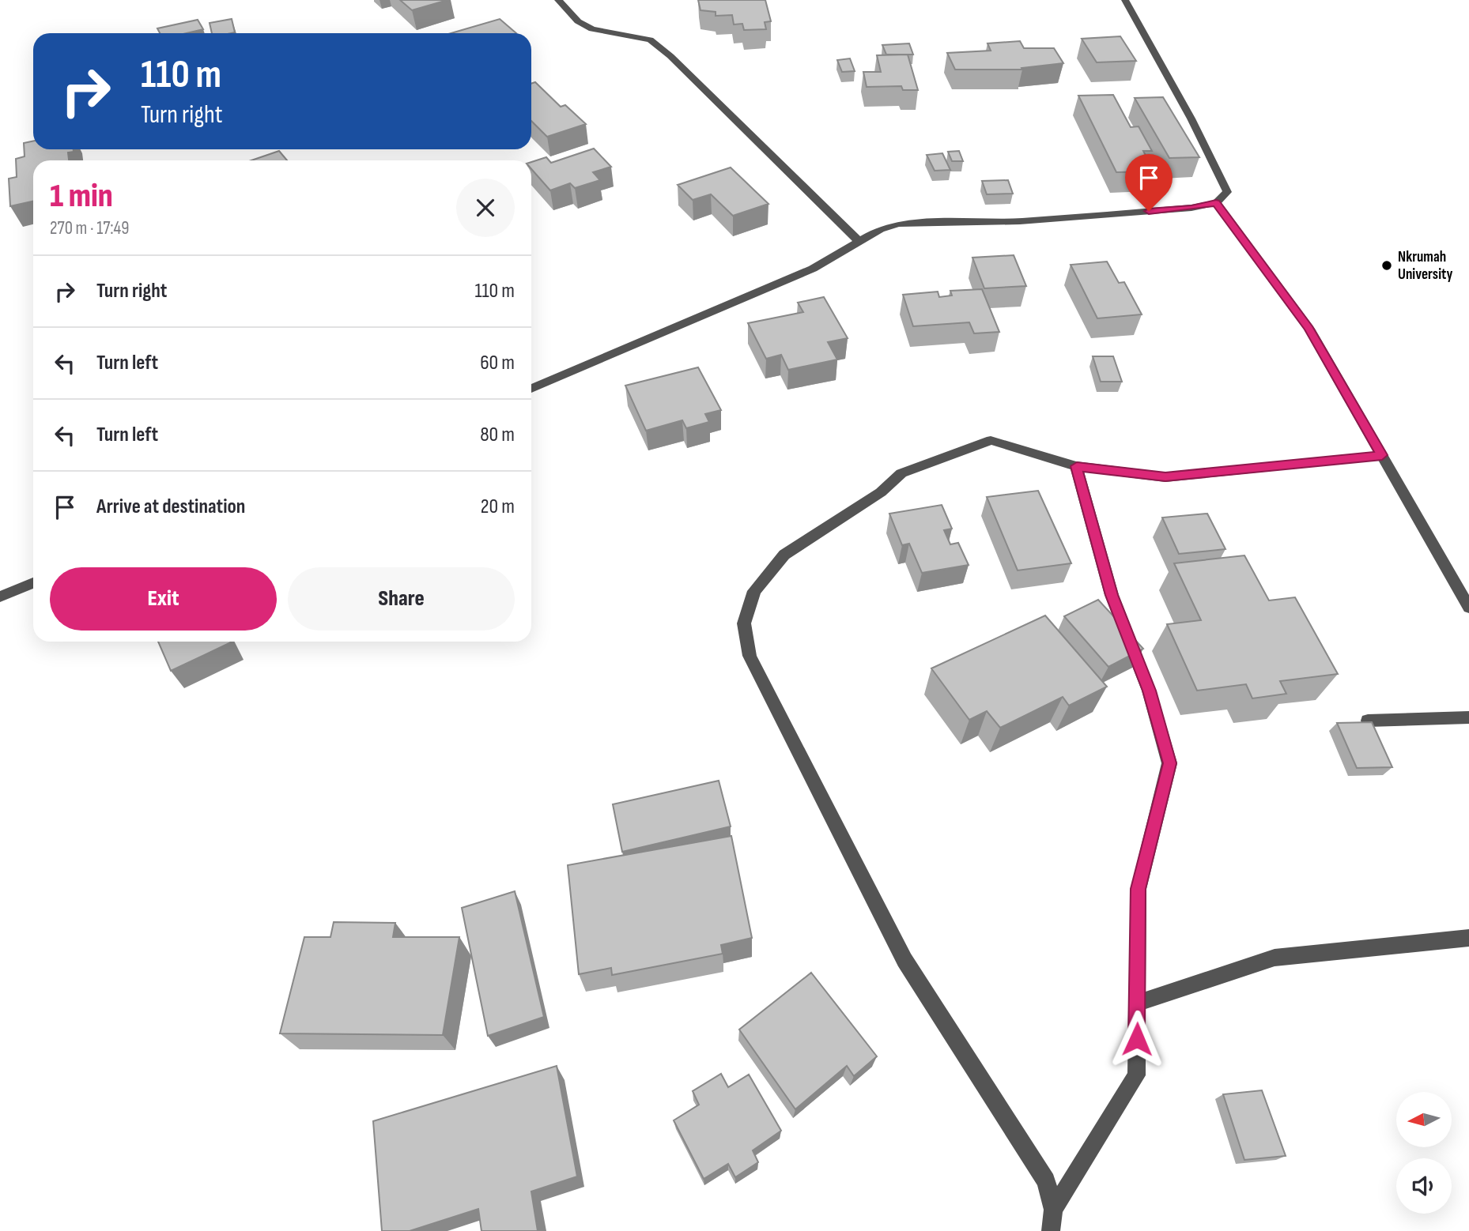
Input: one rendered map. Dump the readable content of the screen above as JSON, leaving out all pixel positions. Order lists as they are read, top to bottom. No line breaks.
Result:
{"places":["Nkrumah University"],"north":"left","page":{"turn":["110 m","Turn right"],"heading":["1 min","270 m · 17:49"],"list":[{"name":"Turn right","value":"110 m"},{"name":"Turn left","value":"60 m"},{"name":"Turn left","value":"80 m"},{"name":"Arrive at destination","value":"20 m"}],"buttons":["Exit","Share"]}}
